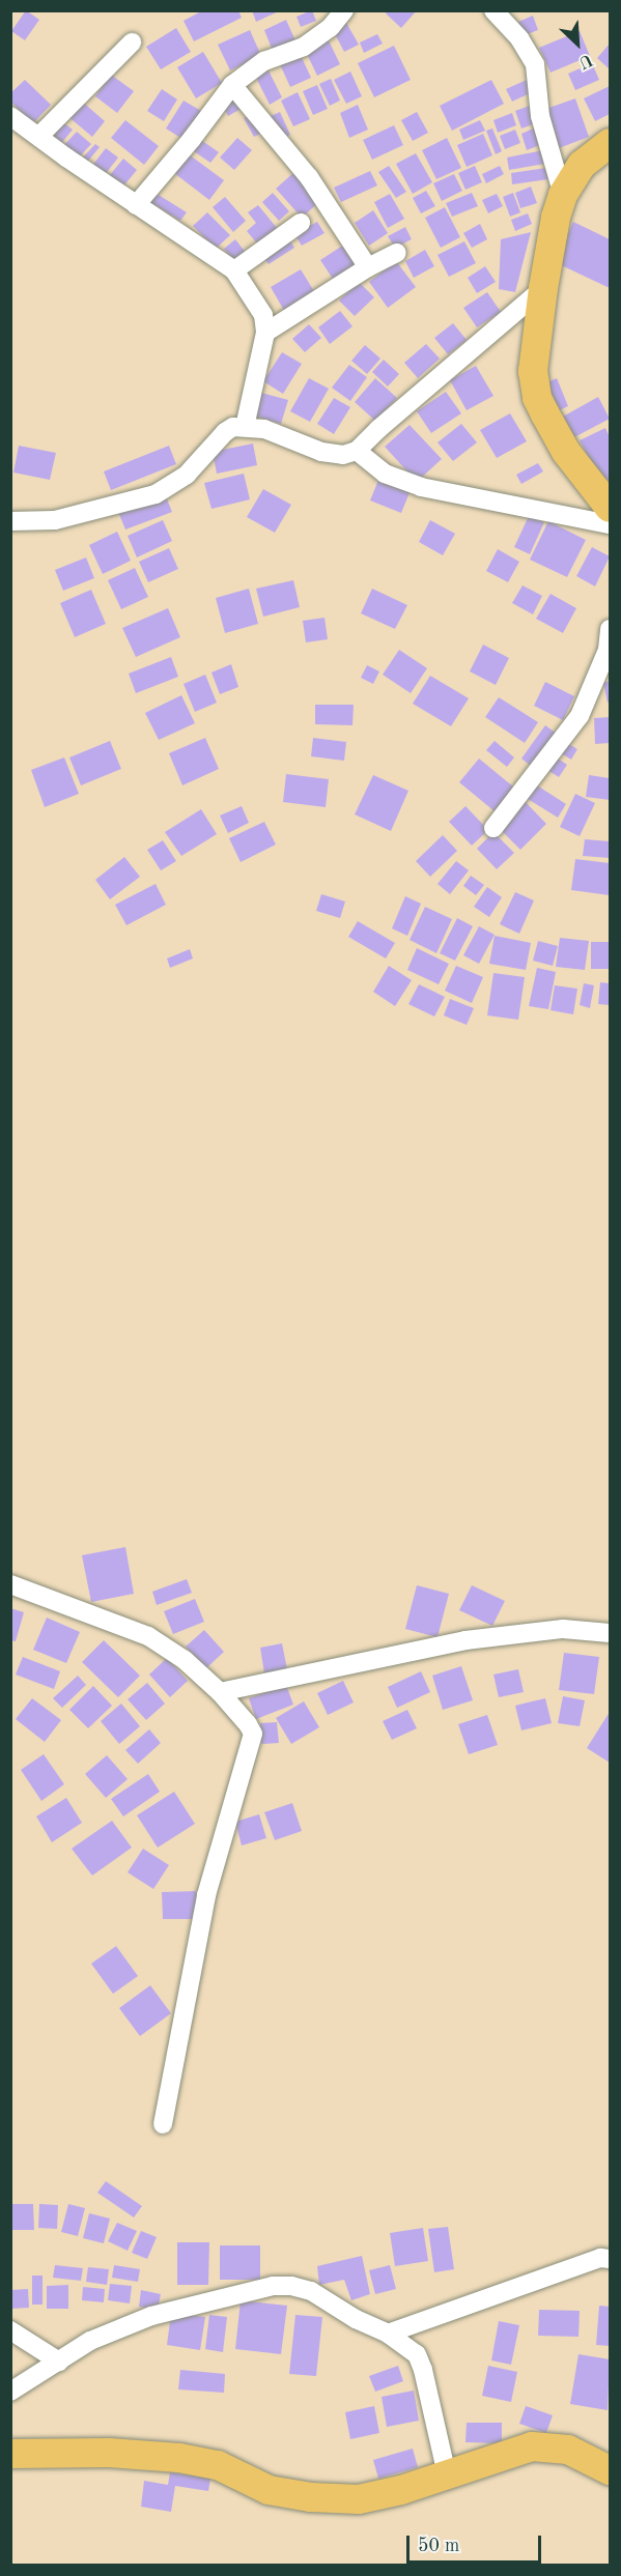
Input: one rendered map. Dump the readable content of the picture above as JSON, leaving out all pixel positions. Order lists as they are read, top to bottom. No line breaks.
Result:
{"scale_bar":"50 m","north":"bottom right"}
